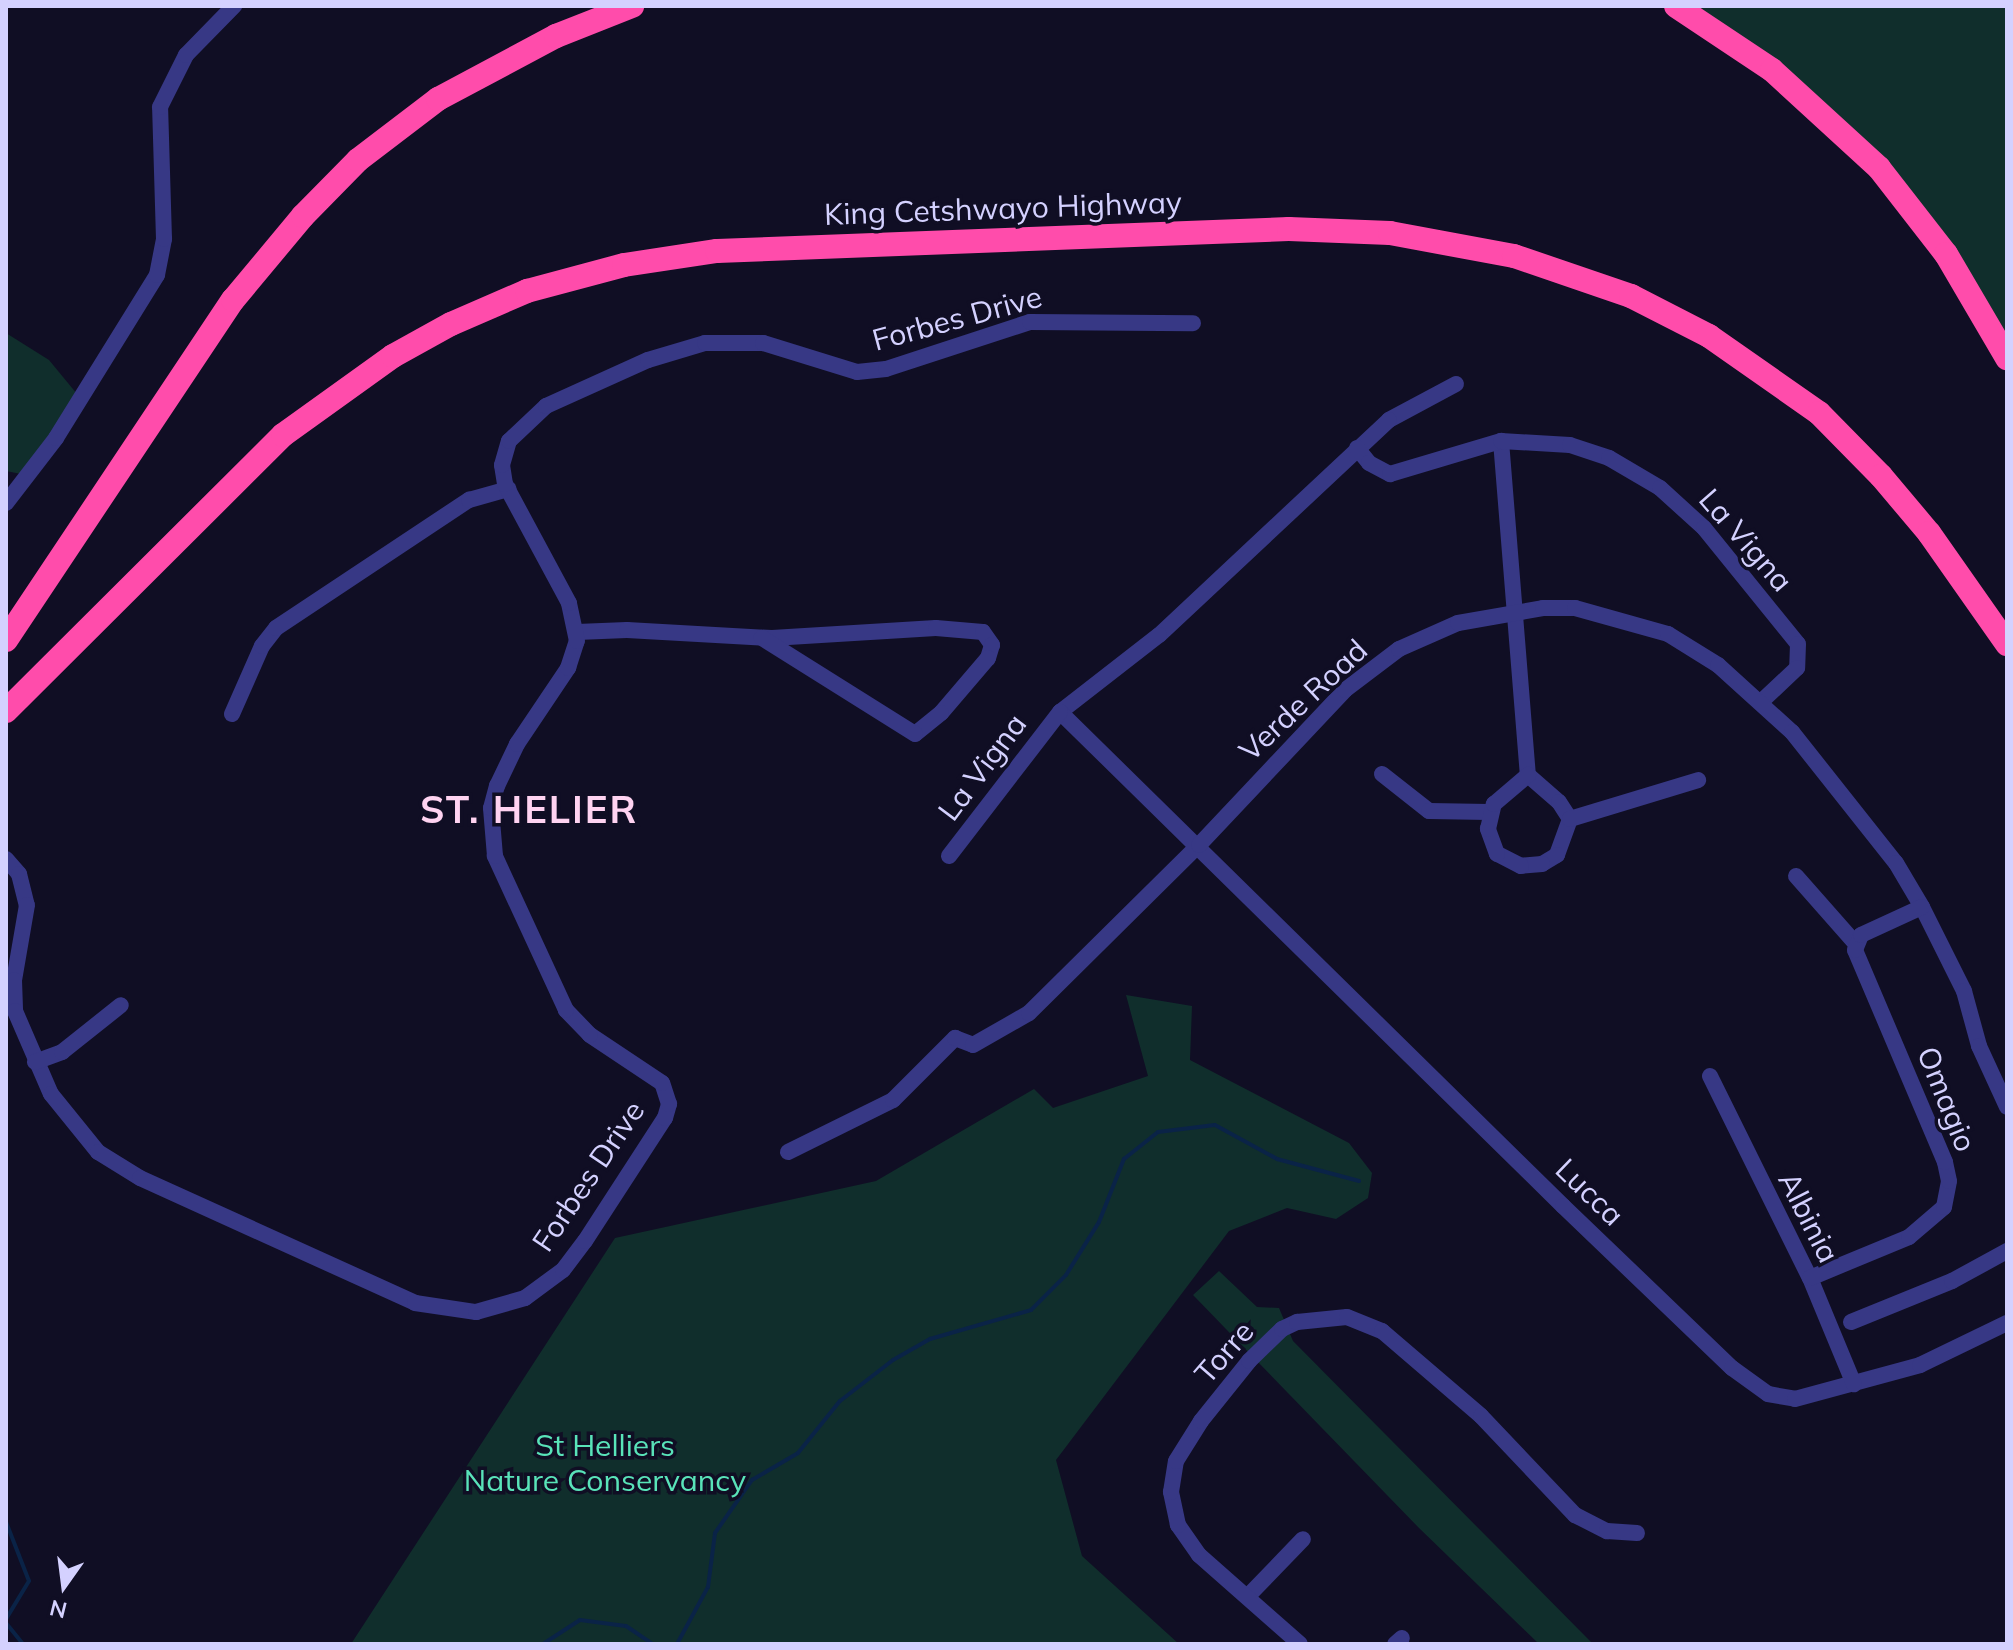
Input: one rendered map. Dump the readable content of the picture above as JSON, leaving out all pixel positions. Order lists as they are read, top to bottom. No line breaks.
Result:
{"streets":{"highway":["King Cetshwayo Highway"],"street":["Forbes Drive","La Vigna","Verde Road","Omagio","Lucca","Albinia","Torre"]},"crossings":[["La Vigna","Verde Road"],["La Vigna","Lucca"],["Verde Road","Lucca"],["Omagio","Albinia"],["Lucca","Albinia"]],"districts":["ST. HELIER"],"parks":["St Helliers Nature Conservancy"],"north":"bottom"}
